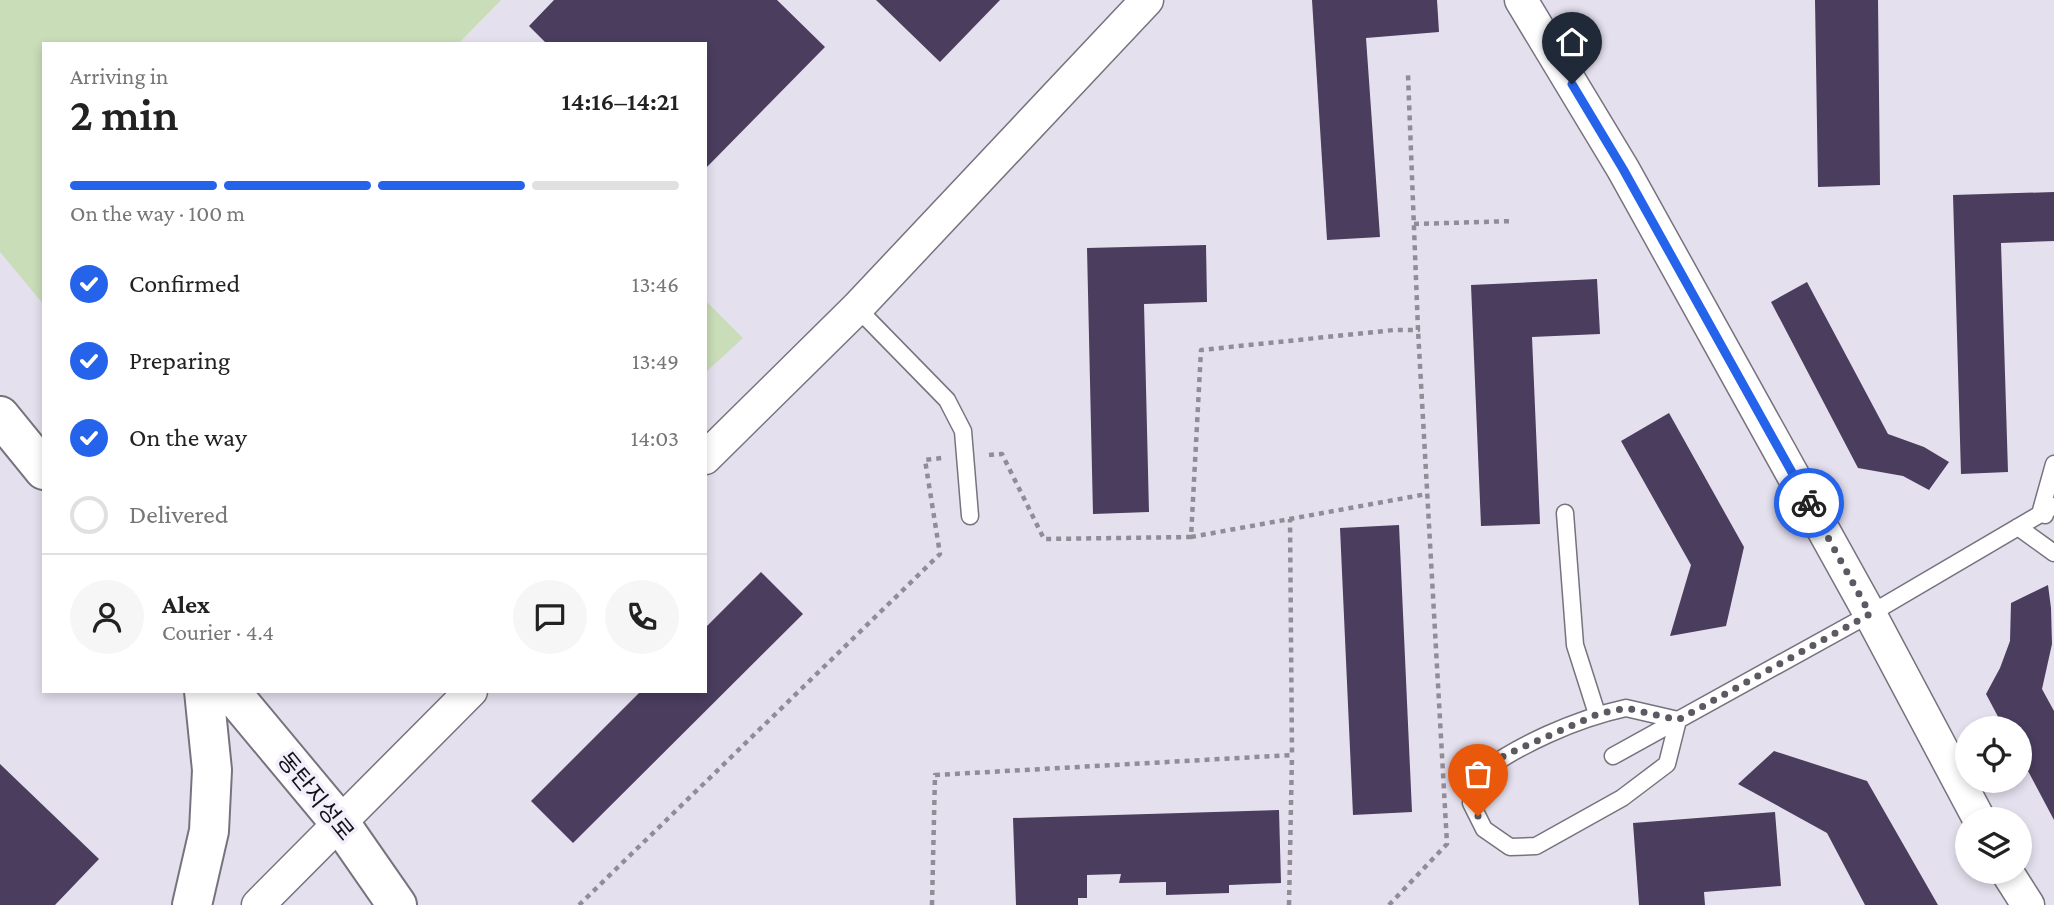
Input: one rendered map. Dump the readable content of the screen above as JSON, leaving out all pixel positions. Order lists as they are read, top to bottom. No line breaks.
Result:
{"streets":{"street":["동탄지성로"]},"page":{"heading":["2 min","Arriving in","14:16–14:21"],"panel":["Alex","Courier · 4.4"],"bar":"On the way · 100 m","list":[["Confirmed","13:46"],["Preparing","13:49"],["On the way","14:03"],"Delivered"]}}
